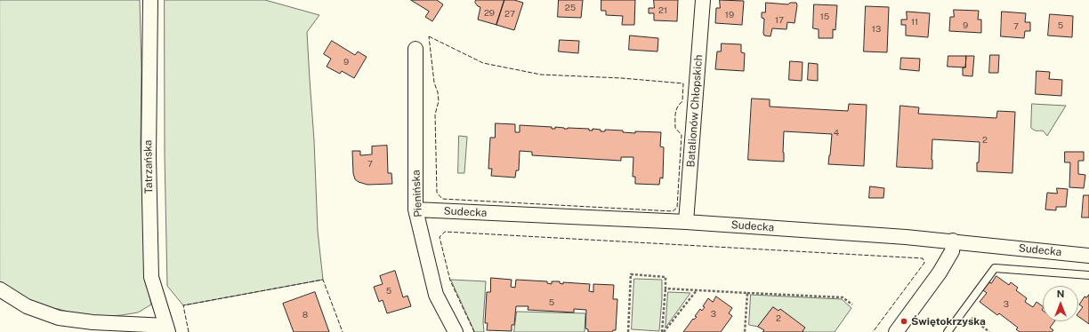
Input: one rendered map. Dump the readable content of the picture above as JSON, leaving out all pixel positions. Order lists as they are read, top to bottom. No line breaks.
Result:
{"streets":{"street":["Batalionów Chłopskich","Tatrzańska","Pienińska","Sudecka"]},"crossings":[["Batalionów Chłopskich","Sudecka"],["Pienińska","Sudecka"]],"places":["Świętokrzyska"],"house_numbers":["25","21","29","27","19","15","17","11","9","5","7","13","9","4","2","7","5","5","3","3","8","2"],"north":"top"}
